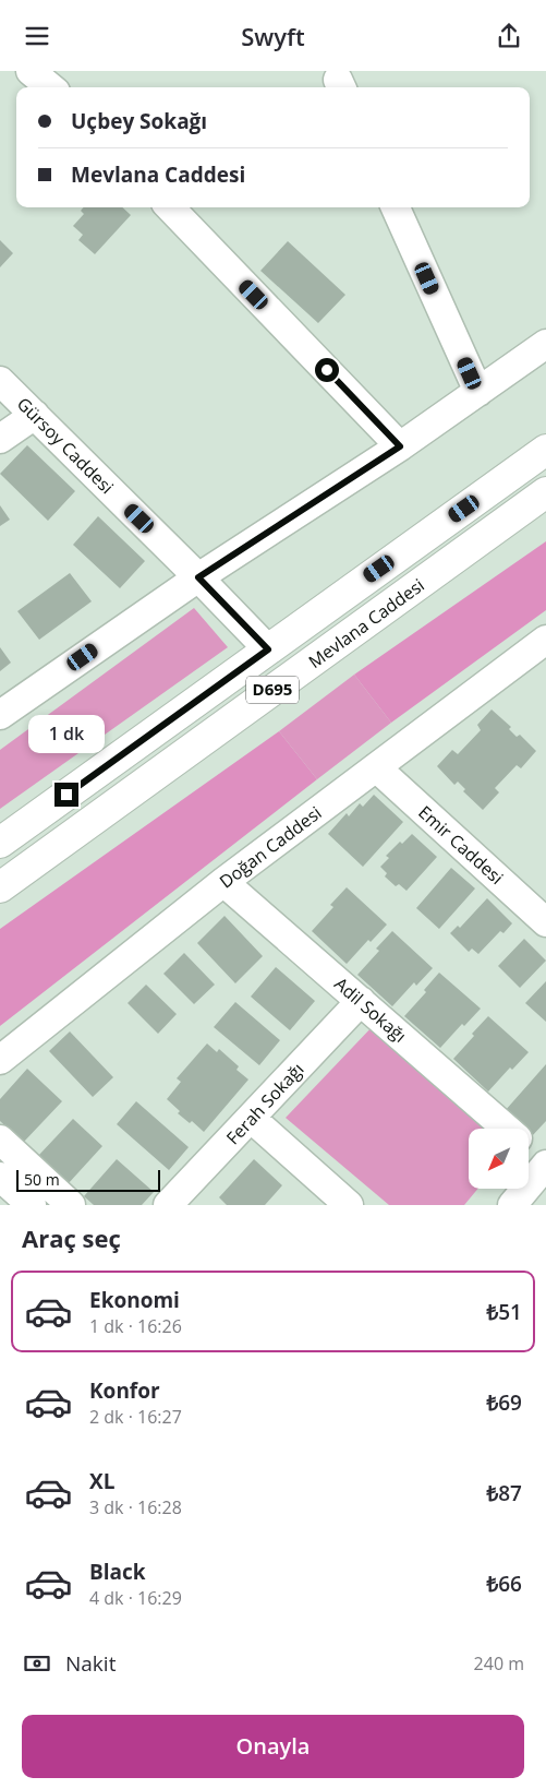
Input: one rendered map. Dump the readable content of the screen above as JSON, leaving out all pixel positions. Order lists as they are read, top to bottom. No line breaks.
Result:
{"streets":{"main road":["Mevlana Caddesi","D695"],"street":["Gürsoy Caddesi","Emir Caddesi","Doğan Caddesi","Adil Sokağı","Ferah Sokağı"]},"crossings":[["Gürsoy Caddesi","Mevlana Caddesi"],["Emir Caddesi","Doğan Caddesi"],["Doğan Caddesi","Adil Sokağı"],["Adil Sokağı","Ferah Sokağı"]],"scale_bar":"50 m","north":"bottom left","page":{"header":"Swyft","banner":["Uçbey Sokağı","Mevlana Caddesi"],"bubble":"1 dk","scale":"50 m","heading":"Araç seç","list":[{"name":"Ekonomi","note":"1 dk · 16:26","value":"₺51"},{"name":"Konfor","note":"2 dk · 16:27","value":"₺69"},{"name":"XL","note":"3 dk · 16:28","value":"₺87"},{"name":"Black","note":"4 dk · 16:29","value":"₺66"}],"pay":["Nakit","240 m"],"buttons":"Onayla"}}
